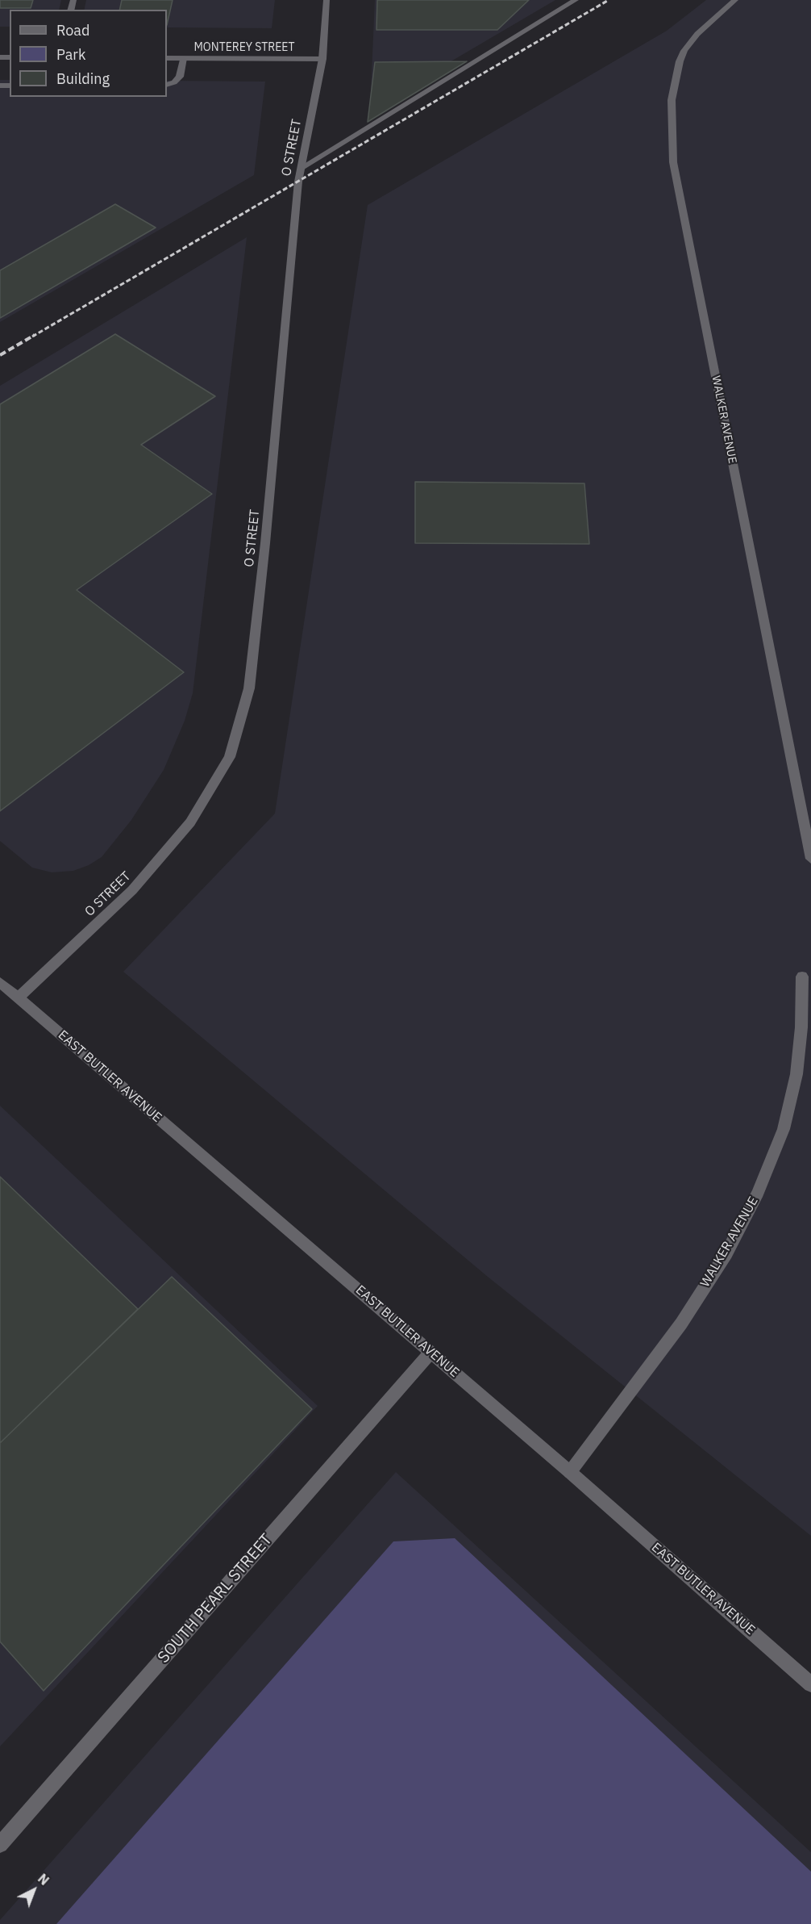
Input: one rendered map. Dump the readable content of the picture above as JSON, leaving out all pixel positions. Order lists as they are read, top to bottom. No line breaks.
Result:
{"streets":{"street":["MONTEREY STREET","O STREET","WALKER AVENUE","EAST BUTLER AVENUE","SOUTH PEARL STREET"]},"crossings":[["MONTEREY STREET","O STREET"],["O STREET","EAST BUTLER AVENUE"],["WALKER AVENUE","EAST BUTLER AVENUE"],["EAST BUTLER AVENUE","SOUTH PEARL STREET"]],"legend":["Road","Park","Building"],"north":"top right"}
